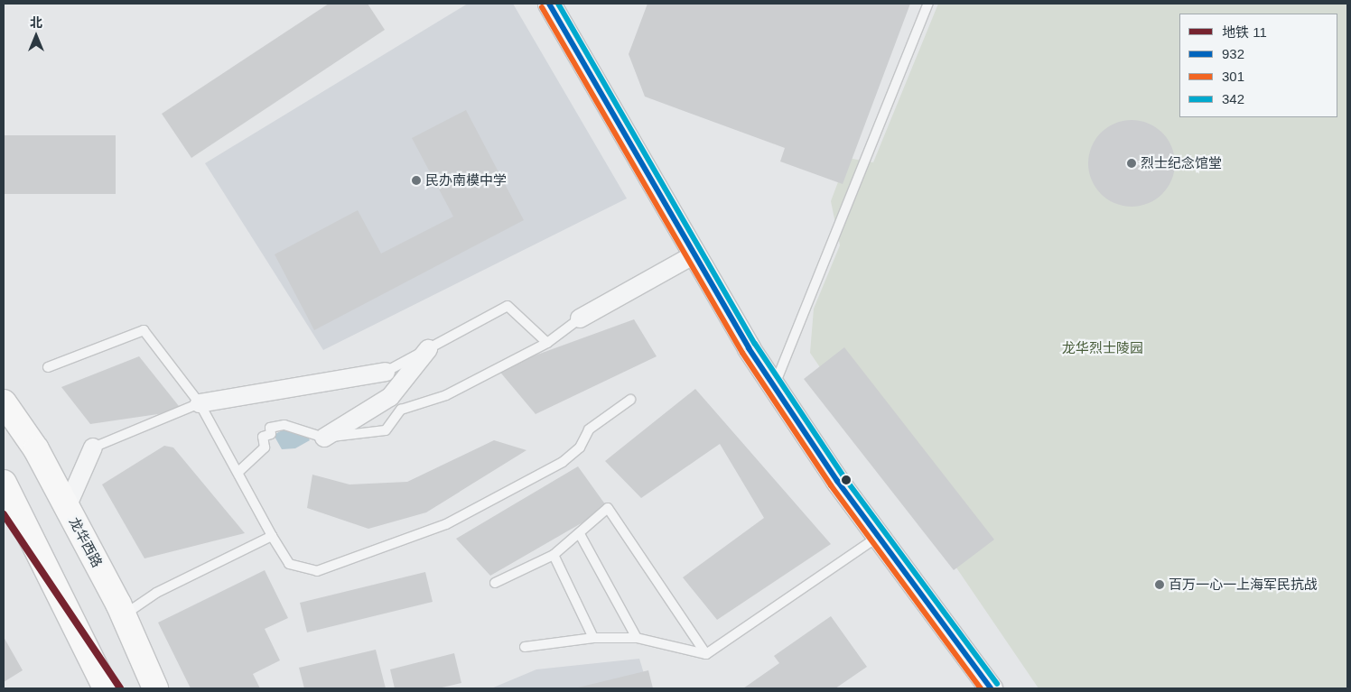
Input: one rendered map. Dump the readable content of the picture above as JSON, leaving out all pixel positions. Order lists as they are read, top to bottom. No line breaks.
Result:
{"streets":{"main road":["龙华西路"]},"parks":["龙华烈士陵园"],"places":["烈士纪念馆堂","民办南模中学","百万一心一上海军民抗战"],"lines":["transit line 932","transit line 342","transit line 301","metro line 11"],"legend":["地铁 11","932","301","342"],"north":"top"}
